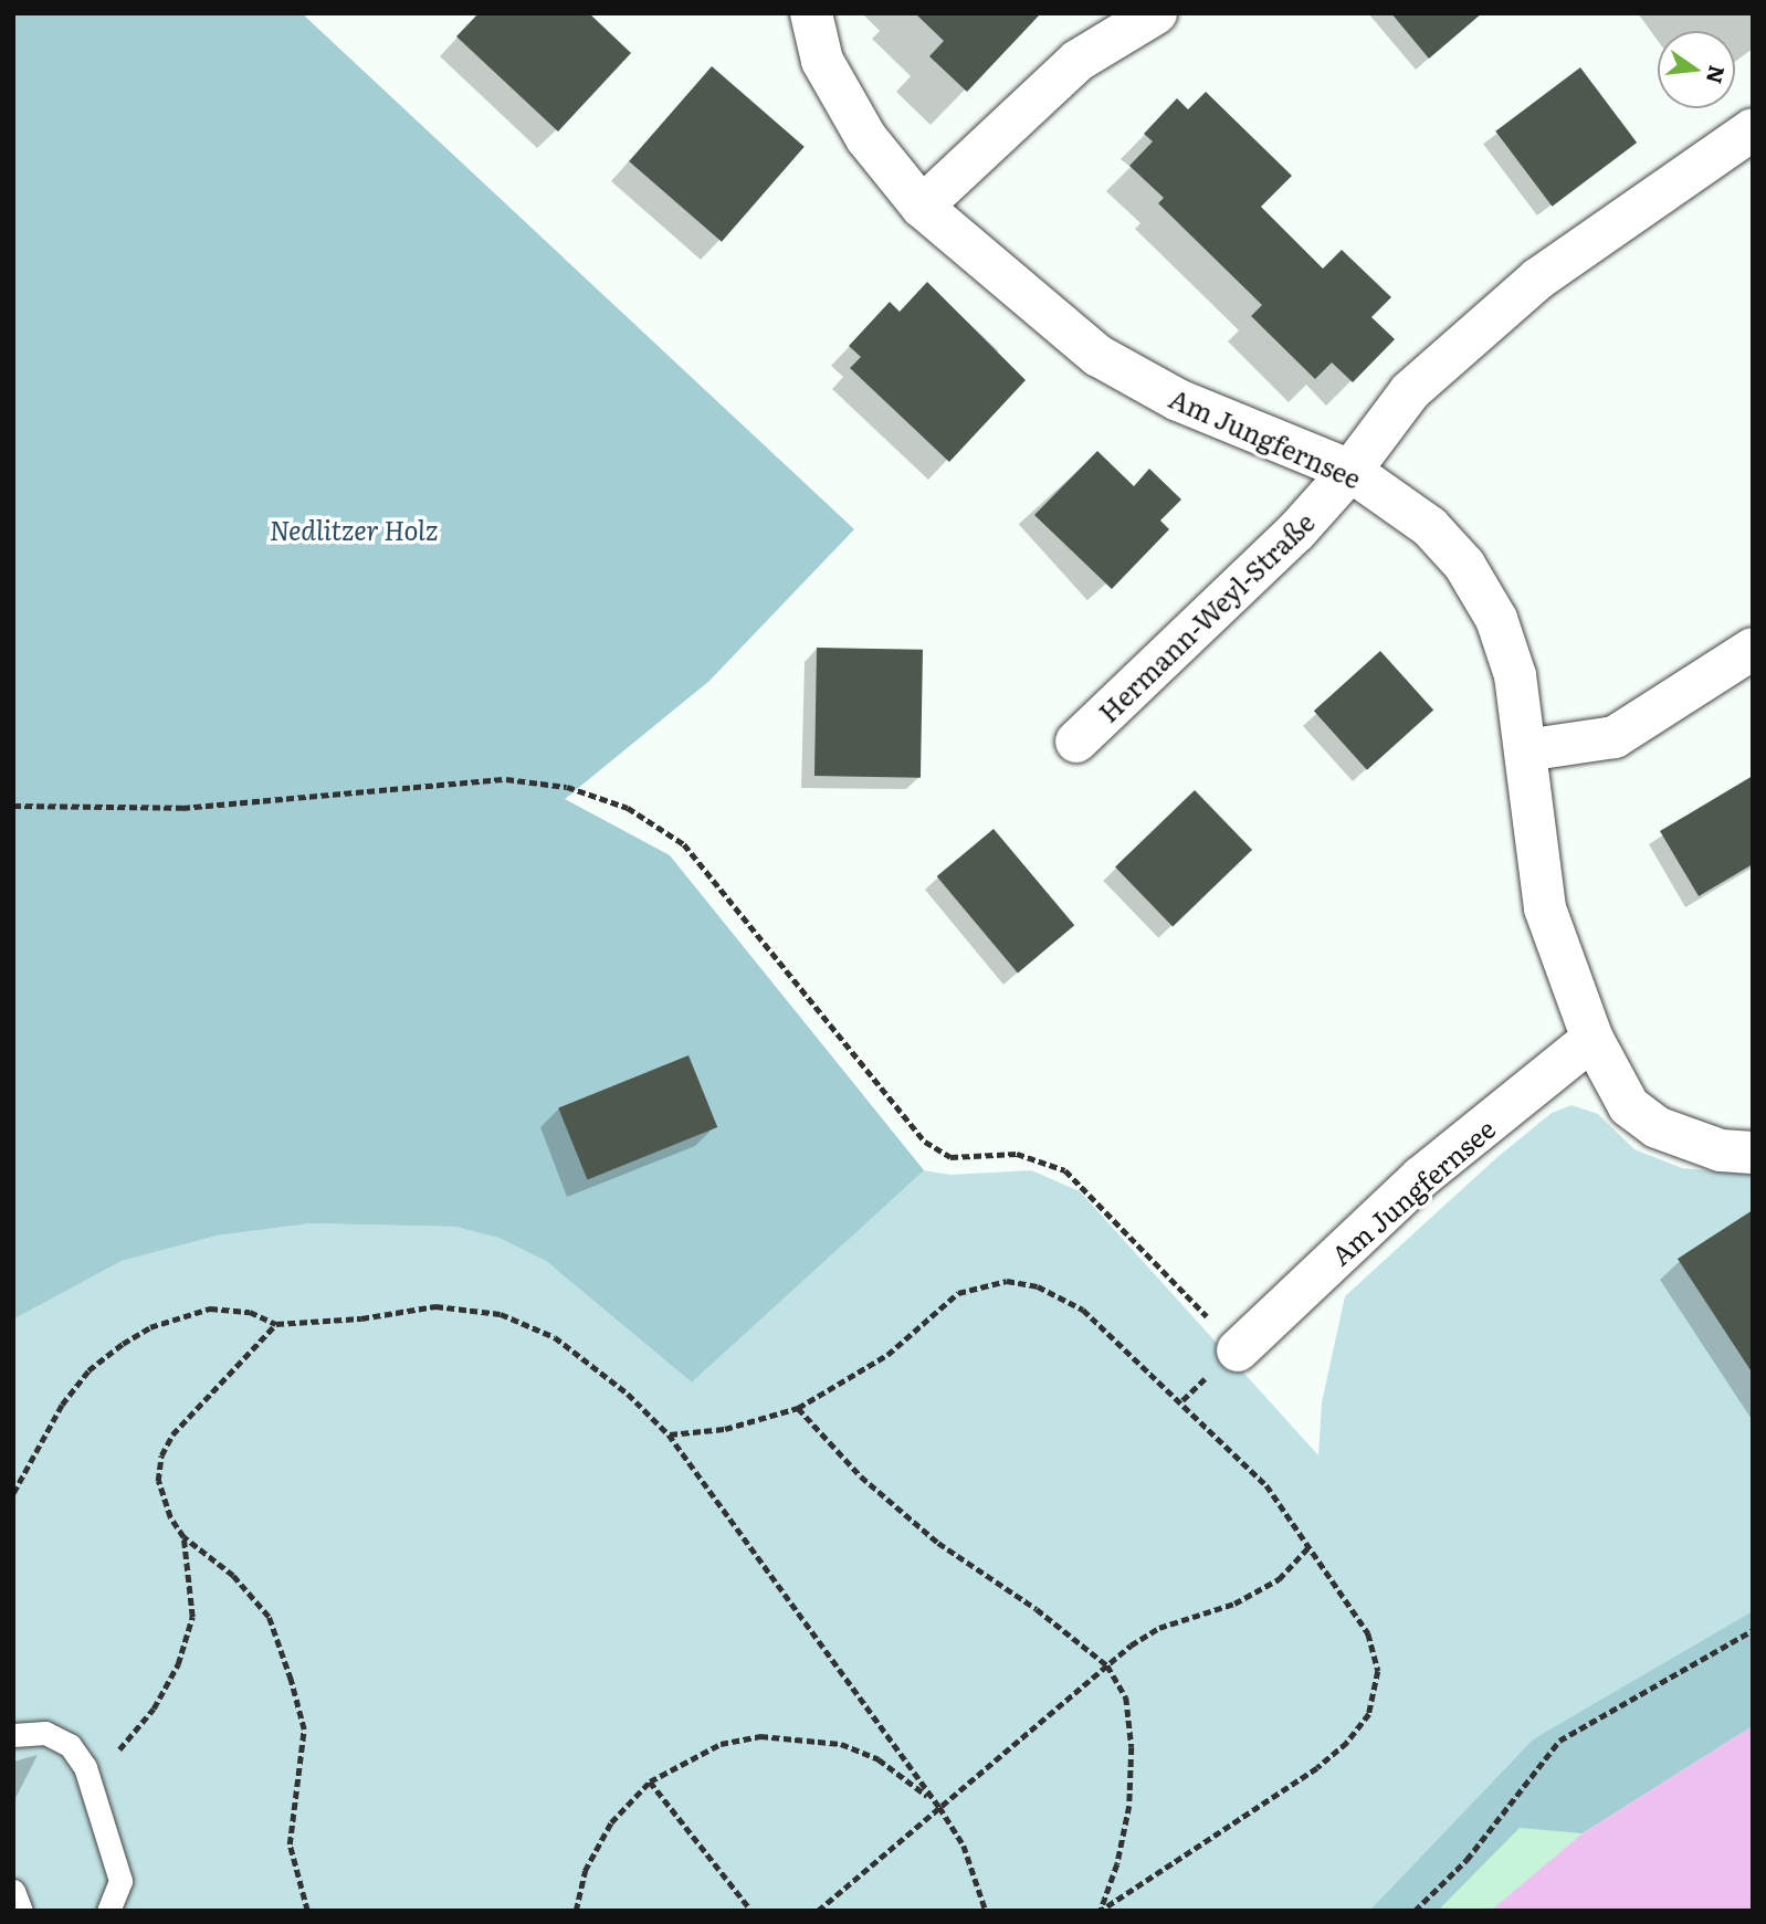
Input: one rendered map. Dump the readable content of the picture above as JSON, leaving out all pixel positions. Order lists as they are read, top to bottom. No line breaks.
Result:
{"streets":{"street":["Am Jungfernsee","Hermann-Weyl-Straße"]},"crossings":[["Am Jungfernsee","Hermann-Weyl-Straße"]],"parks":["Nedlitzer Holz"],"north":"right"}
